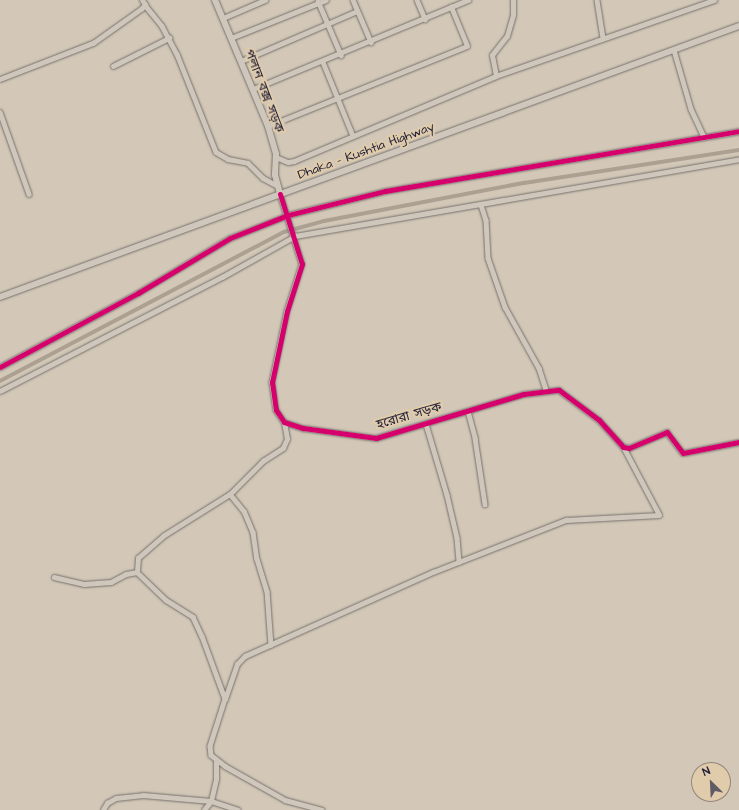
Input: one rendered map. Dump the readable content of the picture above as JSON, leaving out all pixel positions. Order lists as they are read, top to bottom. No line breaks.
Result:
{"streets":{"main road":["পলান বক্স সড়ক","Dhaka - Kushtia Highway"],"street":["হরোরা সড়ক"]},"crossings":[["পলান বক্স সড়ক","Dhaka - Kushtia Highway"]],"north":"top left"}
